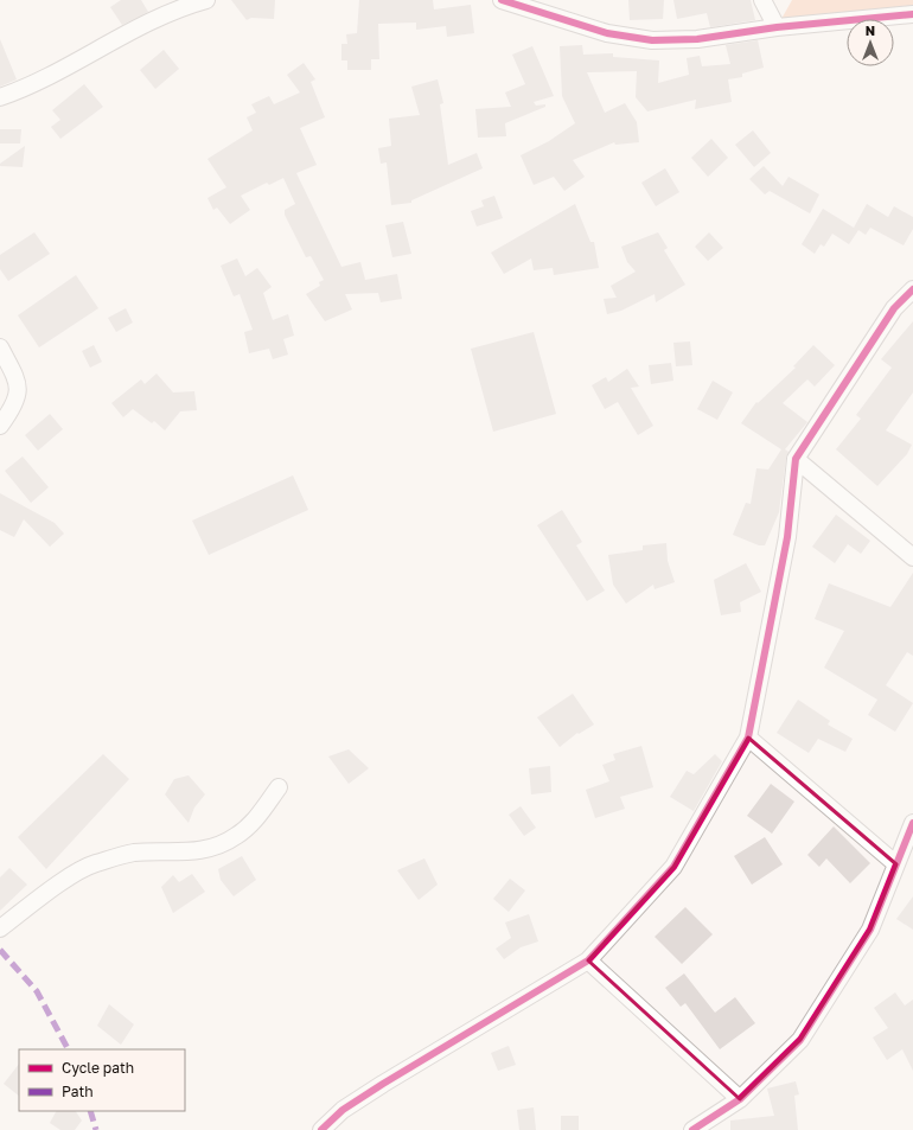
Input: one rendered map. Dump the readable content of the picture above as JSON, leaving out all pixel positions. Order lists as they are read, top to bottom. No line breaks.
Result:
{"legend":["Cycle path","Path"],"north":"top"}
